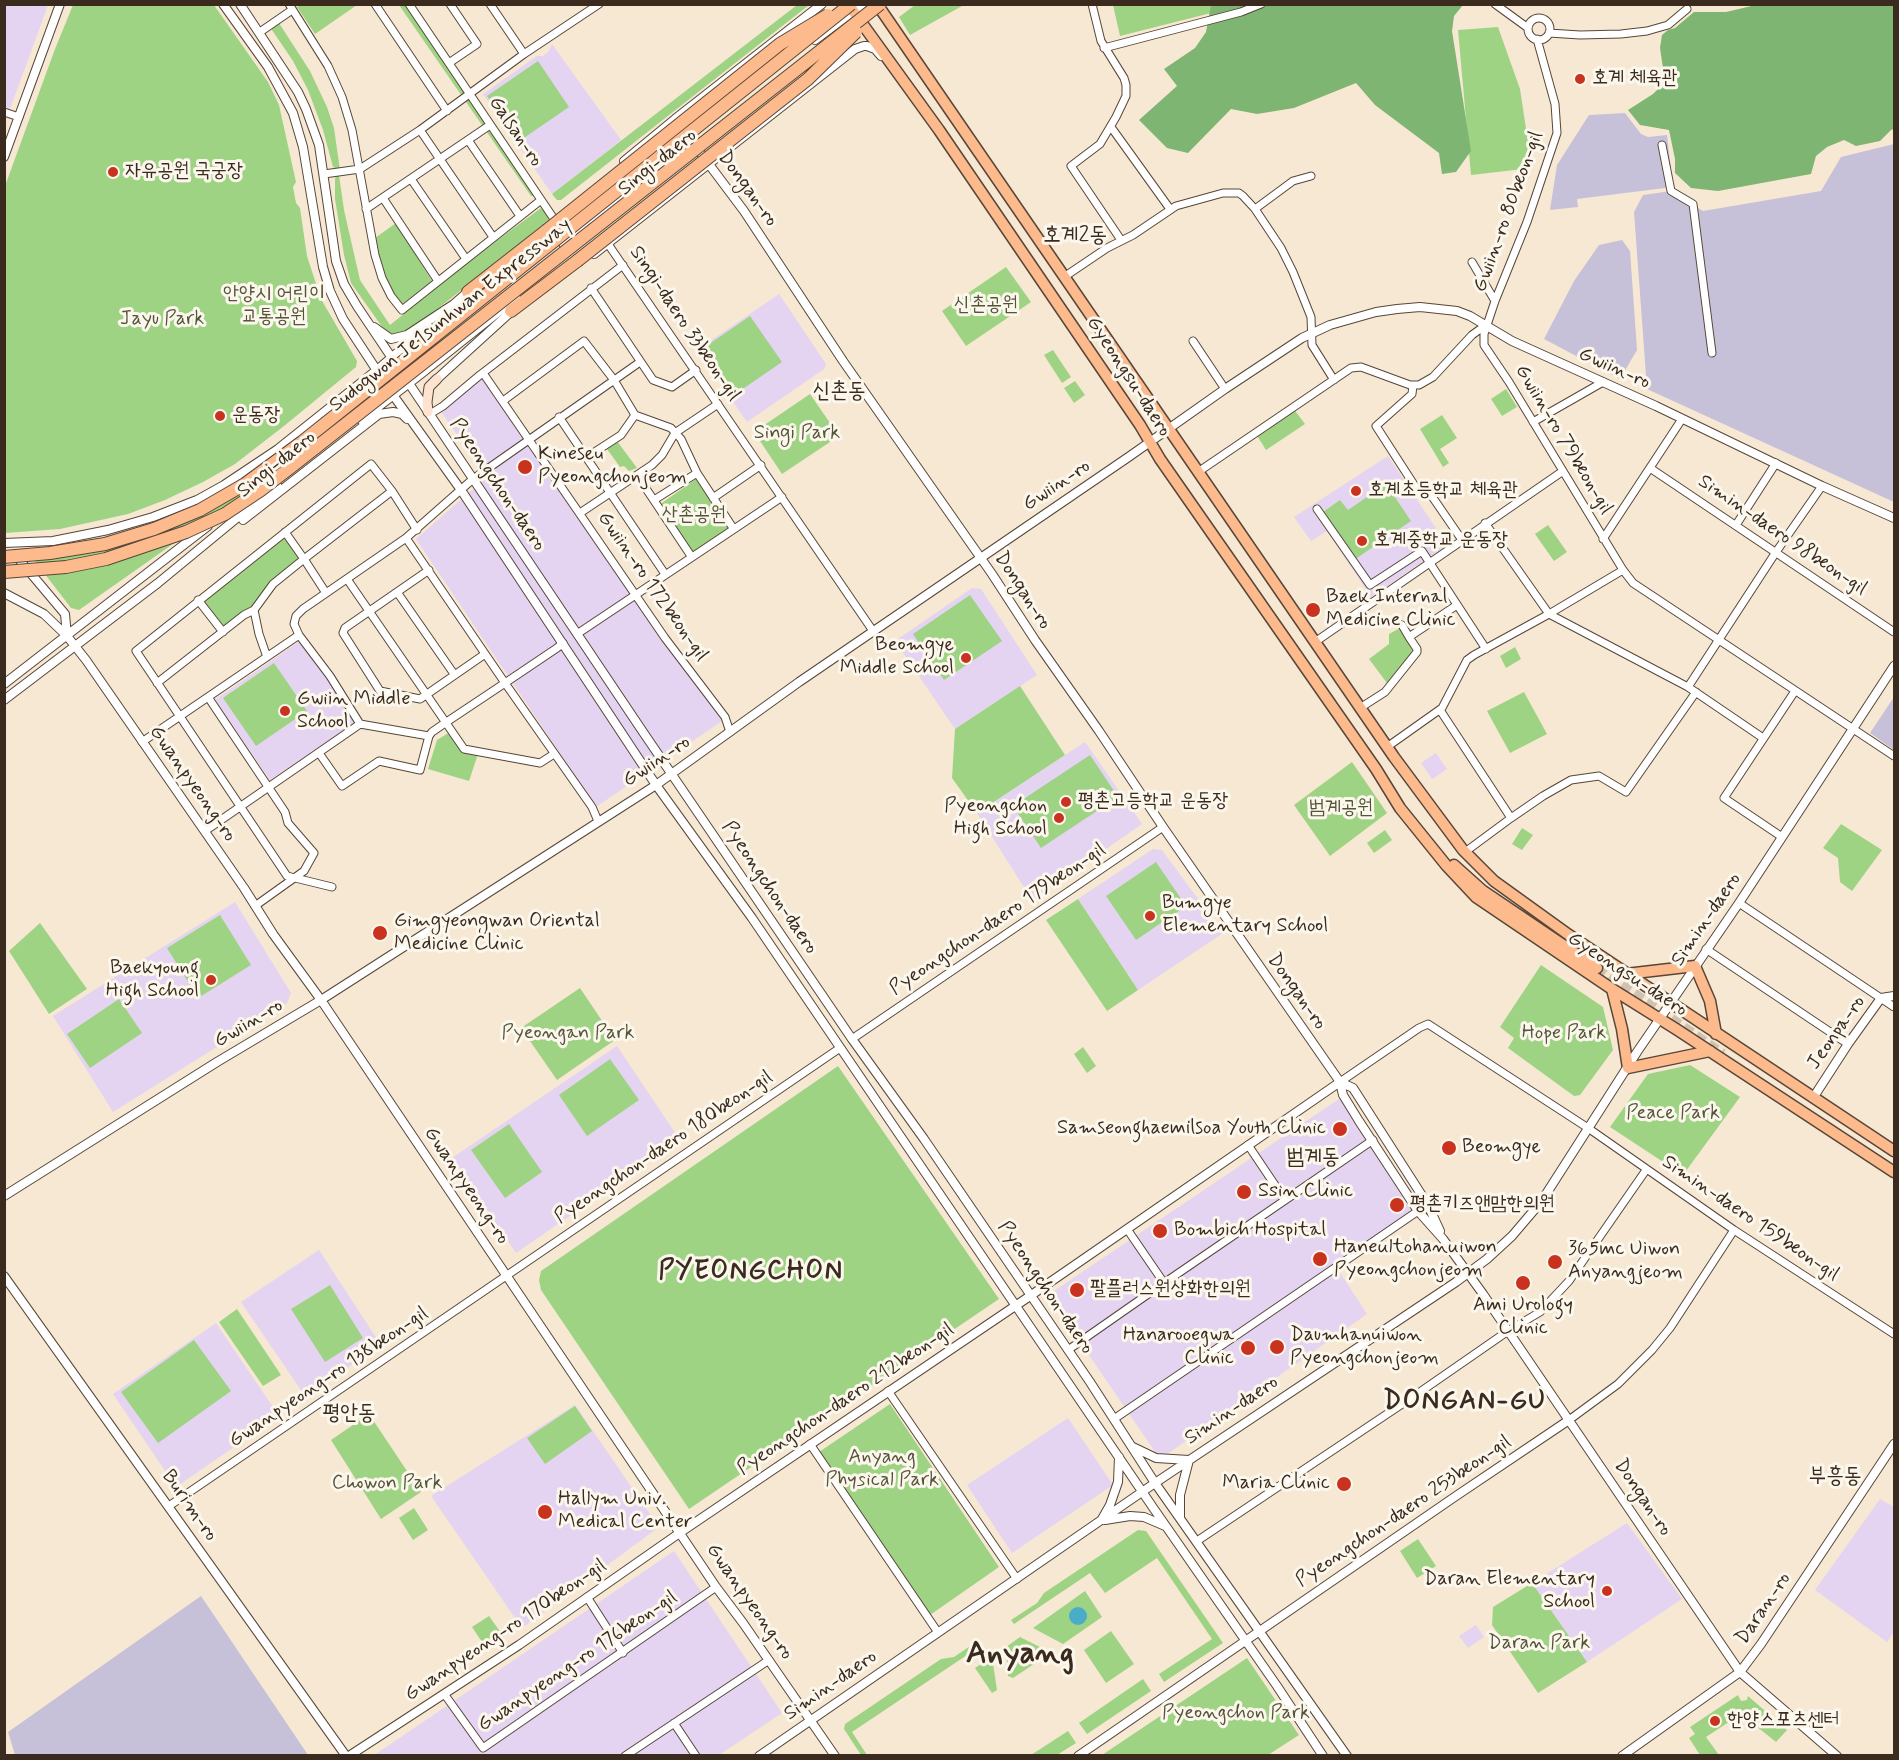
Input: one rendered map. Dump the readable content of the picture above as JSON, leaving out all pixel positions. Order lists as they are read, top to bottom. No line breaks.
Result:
{"streets":{"highway":["Sudogwon Je1sunhwan Expressway"],"main road":["Gyeongsu-daero"],"street":["Galsan-ro","Singi-daero","Dongan-ro","Gwiin-ro 80beon-gil","Singi-daero 33beon-gil","Gwiin-ro","Gwiin-ro 79beon-gil","Pyeongchon-daero","Simin-daero 98beon-gil","Gwiin-ro 172beon-gil","Gwanpyeong-ro","Pyeongchon-daero 179beon-gil","Simin-daero","Jeonpa-ro","Pyeongchon-daero 180beon-gil","Simin-daero 159beon-gil","Gwanpyeong-ro 138beon-gil","Pyeongchon-daero 212beon-gil","Burim-ro","Pyeongchon-daero 253beon-gil","Daran-ro","Gwanpyeong-ro 170beon-gil","Gwanpyeong-ro 176beon-gil"]},"crossings":[["Singi-daero","Dongan-ro"],["Singi-daero","Sudogwon Je1sunhwan Expressway"],["Singi-daero","Gyeongsu-daero"],["Singi-daero","Pyeongchon-daero"],["Singi-daero","Gwanpyeong-ro"],["Dongan-ro","Gwiin-ro"],["Dongan-ro","Pyeongchon-daero 179beon-gil"],["Dongan-ro","Simin-daero"],["Dongan-ro","Simin-daero 159beon-gil"],["Dongan-ro","Pyeongchon-daero 212beon-gil"],["Dongan-ro","Pyeongchon-daero 253beon-gil"],["Dongan-ro","Daran-ro"],["Gwiin-ro 80beon-gil","Gwiin-ro"],["Gwiin-ro 80beon-gil","Gwiin-ro 79beon-gil"],["Sudogwon Je1sunhwan Expressway","Gyeongsu-daero"],["Sudogwon Je1sunhwan Expressway","Gwanpyeong-ro"],["Singi-daero 33beon-gil","Gwiin-ro"],["Gwiin-ro","Gyeongsu-daero"],["Gwiin-ro","Gwiin-ro 79beon-gil"],["Gwiin-ro","Pyeongchon-daero"],["Gwiin-ro","Gwiin-ro 172beon-gil"],["Gwiin-ro","Gwanpyeong-ro"],["Gyeongsu-daero","Simin-daero"],["Gyeongsu-daero","Jeonpa-ro"],["Gwiin-ro 79beon-gil","Simin-daero"],["Pyeongchon-daero","Pyeongchon-daero 179beon-gil"],["Pyeongchon-daero","Simin-daero"],["Pyeongchon-daero","Pyeongchon-daero 180beon-gil"],["Pyeongchon-daero","Pyeongchon-daero 212beon-gil"],["Pyeongchon-daero","Pyeongchon-daero 253beon-gil"],["Gwanpyeong-ro","Simin-daero"],["Gwanpyeong-ro","Pyeongchon-daero 180beon-gil"],["Gwanpyeong-ro","Gwanpyeong-ro 138beon-gil"],["Gwanpyeong-ro","Pyeongchon-daero 212beon-gil"],["Gwanpyeong-ro","Gwanpyeong-ro 170beon-gil"],["Gwanpyeong-ro","Gwanpyeong-ro 176beon-gil"],["Simin-daero","Simin-daero 159beon-gil"],["Pyeongchon-daero 180beon-gil","Gwanpyeong-ro 138beon-gil"],["Simin-daero 159beon-gil","Pyeongchon-daero 212beon-gil"],["Gwanpyeong-ro 138beon-gil","Burim-ro"],["Pyeongchon-daero 212beon-gil","Gwanpyeong-ro 170beon-gil"],["Burim-ro","Gwanpyeong-ro 170beon-gil"],["Gwanpyeong-ro 170beon-gil","Gwanpyeong-ro 176beon-gil"]],"districts":["호계2동","신촌동","범계동","PYEONGCHON","DONGAN-GU","평안동","부흥동","Anyang"],"parks":["안양시 어린이 교통공원","신촌공원","Jayu Park","Singi Park","산촌공원","범계공원","Pyeongan Park","Hope Park","Peace Park","Anyang Physical Park","Chowon Park","Daran Park","Pyeongchon Park"],"places":["호계 체육관","자유공원 국궁장","운동장","Kineseu Pyeongchonjeom","호계초등학교 체육관","호계중학교 운동장","Baek Internal Medicine Clinic","Beomgye Middle School","Gwiin Middle School","평촌고등학교 운동장","Pyeongchon High School","Bumgye Elementary School","Gimgyeongwan Oriental Medicine Clinic","Baekyoung High School","Samseonghaemilsoa Youth Clinic","Beomgye","Ssin Clinic","평촌키즈앤맘한의원","Bombich Hospital","Haneultohanuiwon Pyeongchonjeom","365mc Uiwon Anyangjeom","Ami Urology Clinic","팔플러스원상화한의원","Daumhanuiwon Pyeongchonjeom","Hanarooegwa Clinic","Maria Clinic","Hallym Univ. Medical Center","Daran Elementary School","한양스포츠센터"]}
